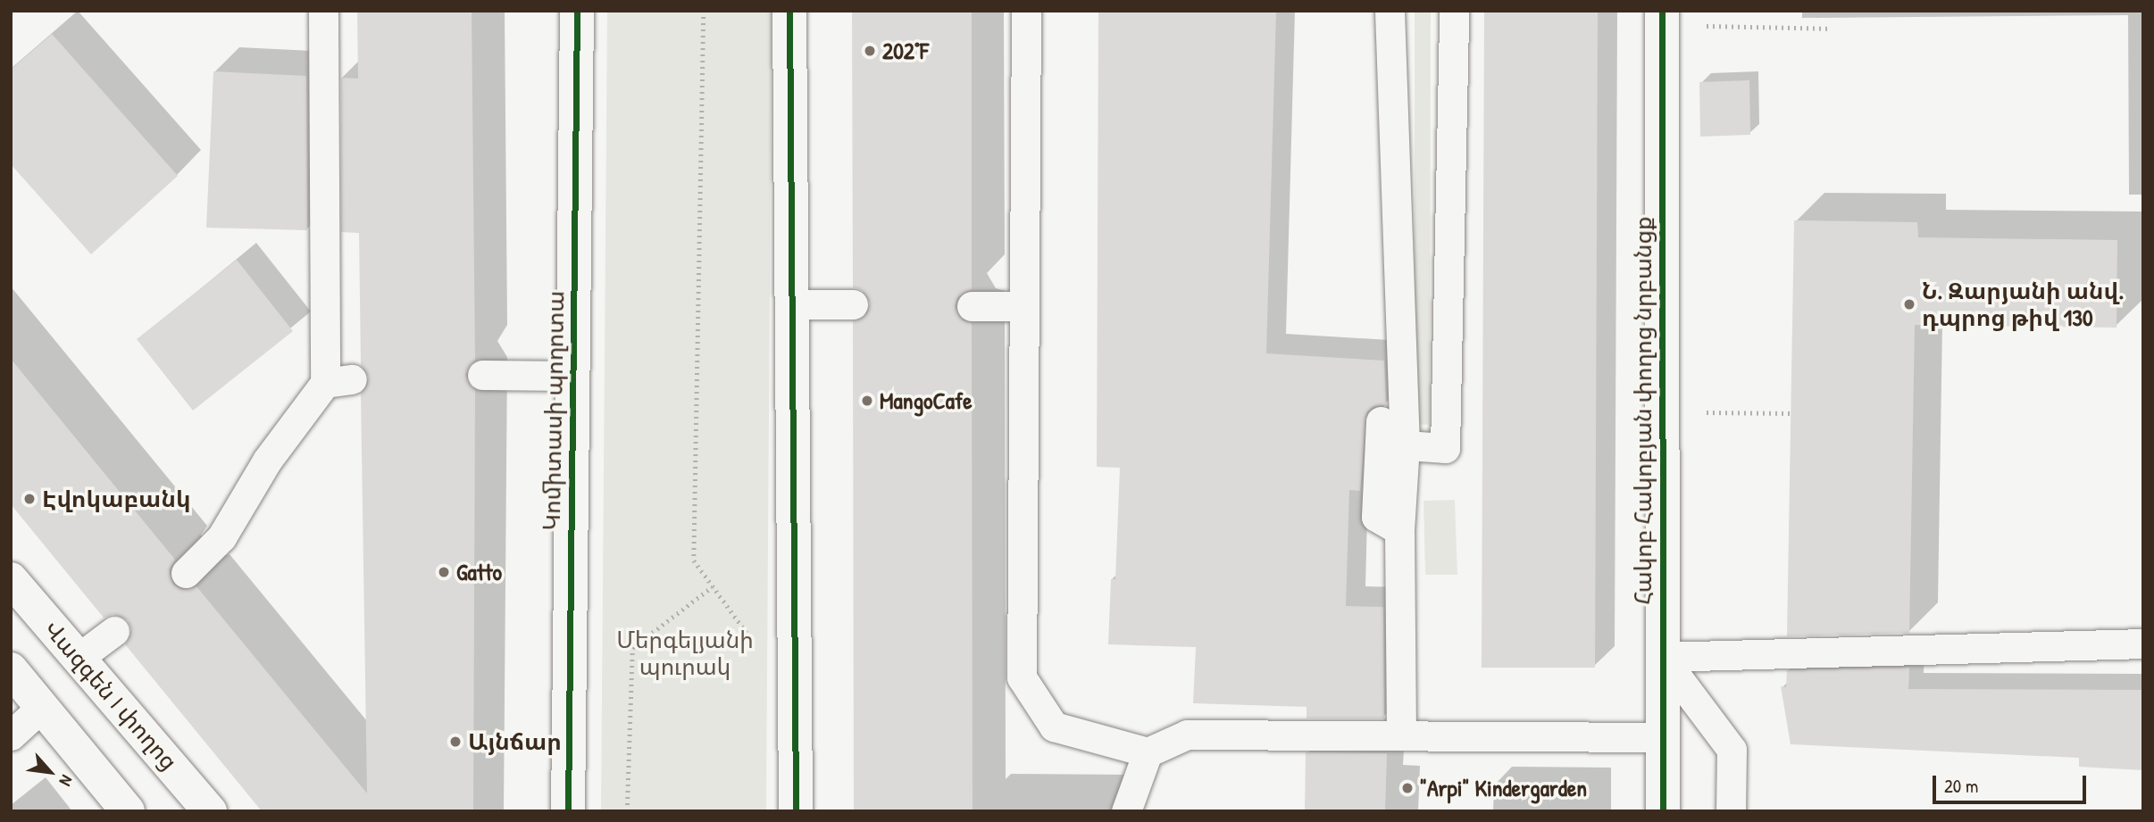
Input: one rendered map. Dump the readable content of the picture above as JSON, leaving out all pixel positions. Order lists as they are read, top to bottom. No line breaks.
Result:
{"streets":{"street":["Կոմիտասի պողոտա","Հակոբ Հակոբյան փողոց նրբանցք","Վազգեն I փողոց"]},"parks":["Մերգելյանի պուրակ"],"places":["202°F","Ն. Զարյանի անվ. դպրոց թիվ 130","MangoCafe","Էվոկաբանկ","Gatto","Այնճար","\"Arpi\" Kindergarden"],"scale_bar":"20 m","north":"bottom right"}
